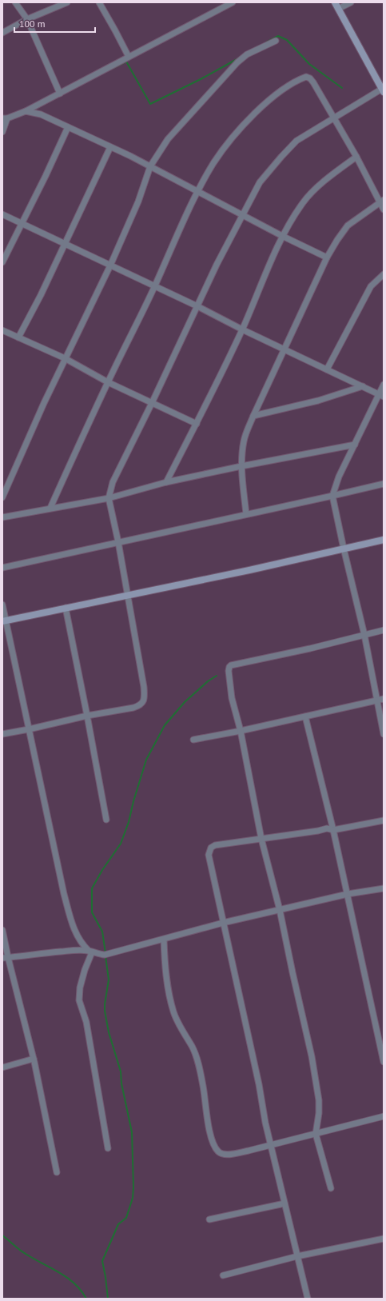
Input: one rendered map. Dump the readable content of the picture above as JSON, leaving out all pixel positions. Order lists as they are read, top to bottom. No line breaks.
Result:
{"scale_bar":"100 m"}
